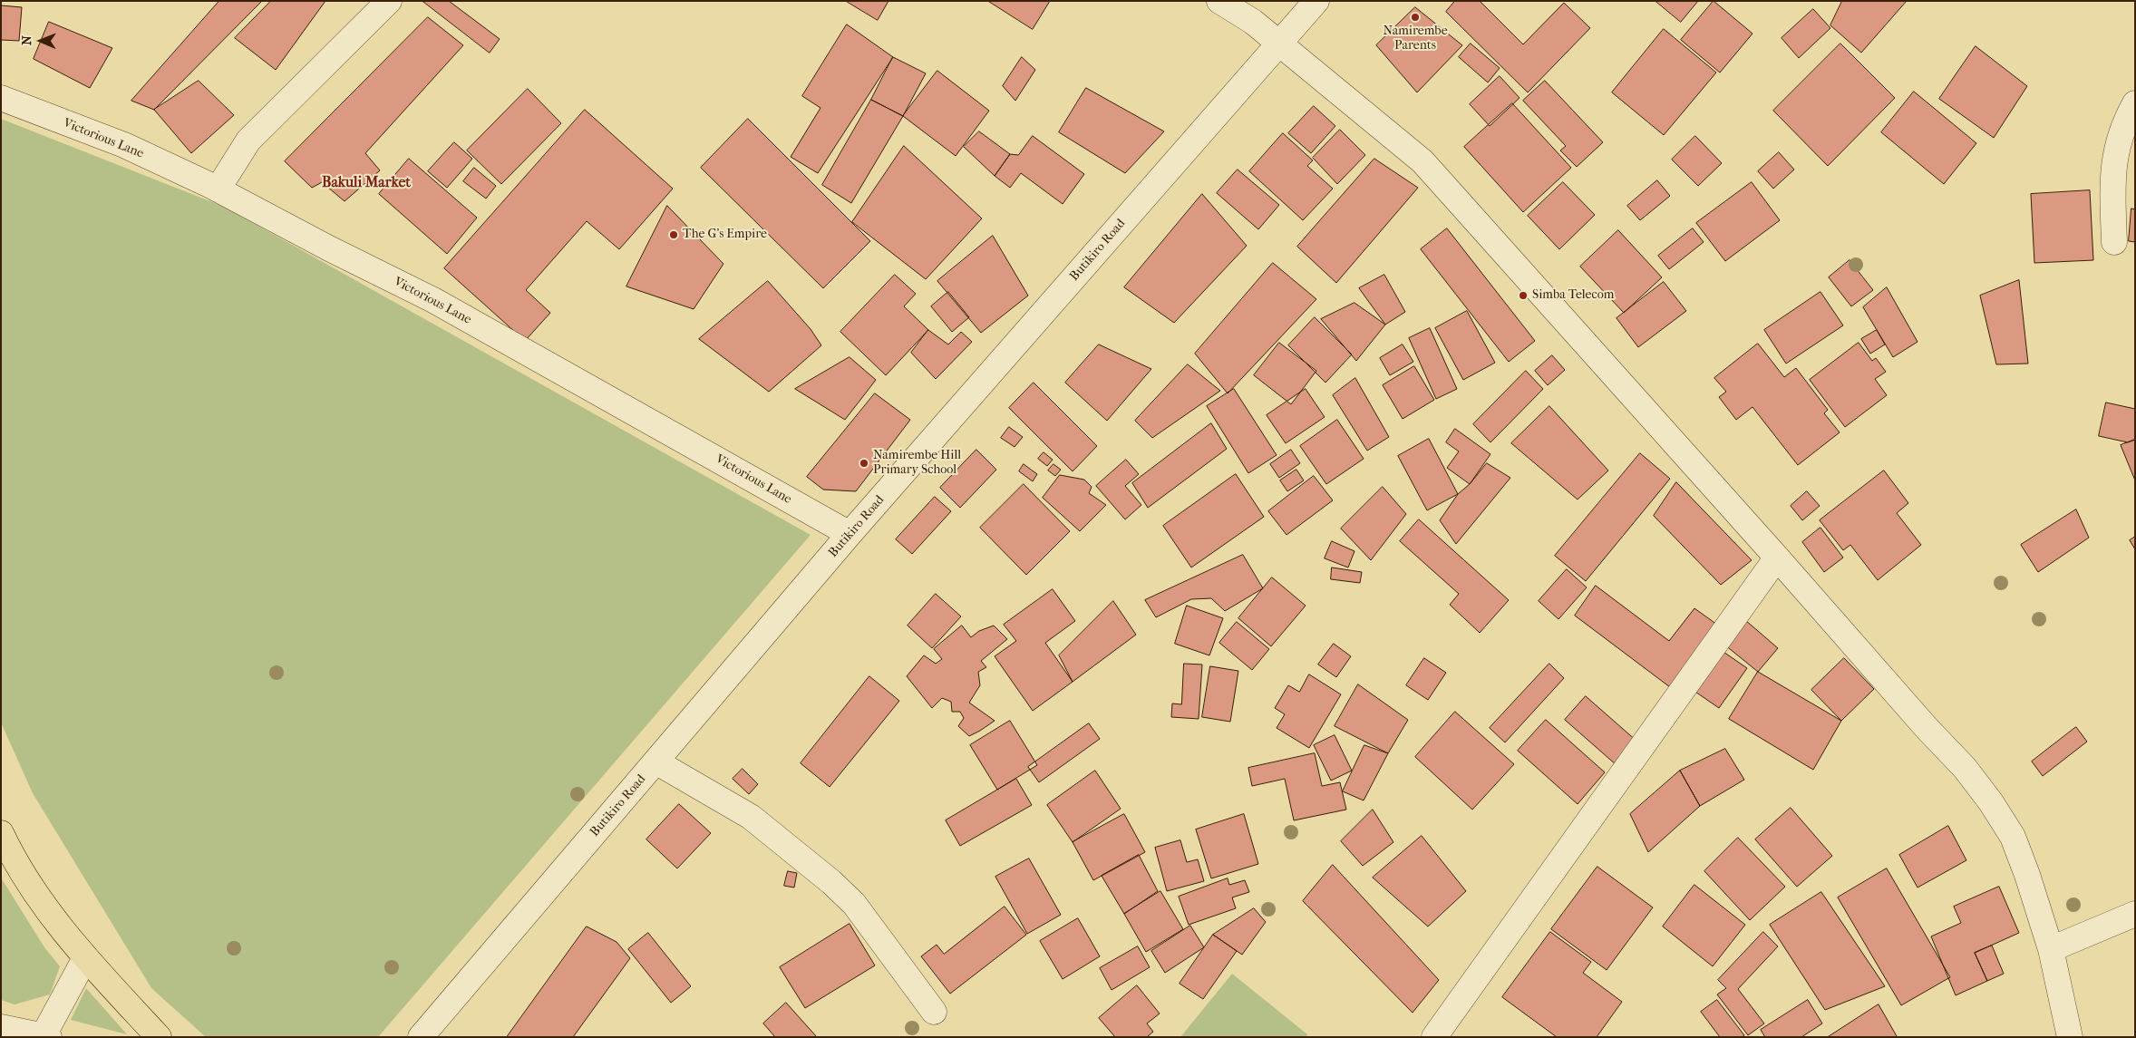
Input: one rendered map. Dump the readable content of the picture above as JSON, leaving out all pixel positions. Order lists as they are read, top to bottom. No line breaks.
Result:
{"streets":{"street":["Victorious Lane","Butikiro Road"]},"crossings":[["Victorious Lane","Butikiro Road"]],"districts":["Bakuli Market"],"places":["Namirembe Parents","The G's Empire","Simba Telecom","Namirembe Hill Primary School"],"north":"left"}
